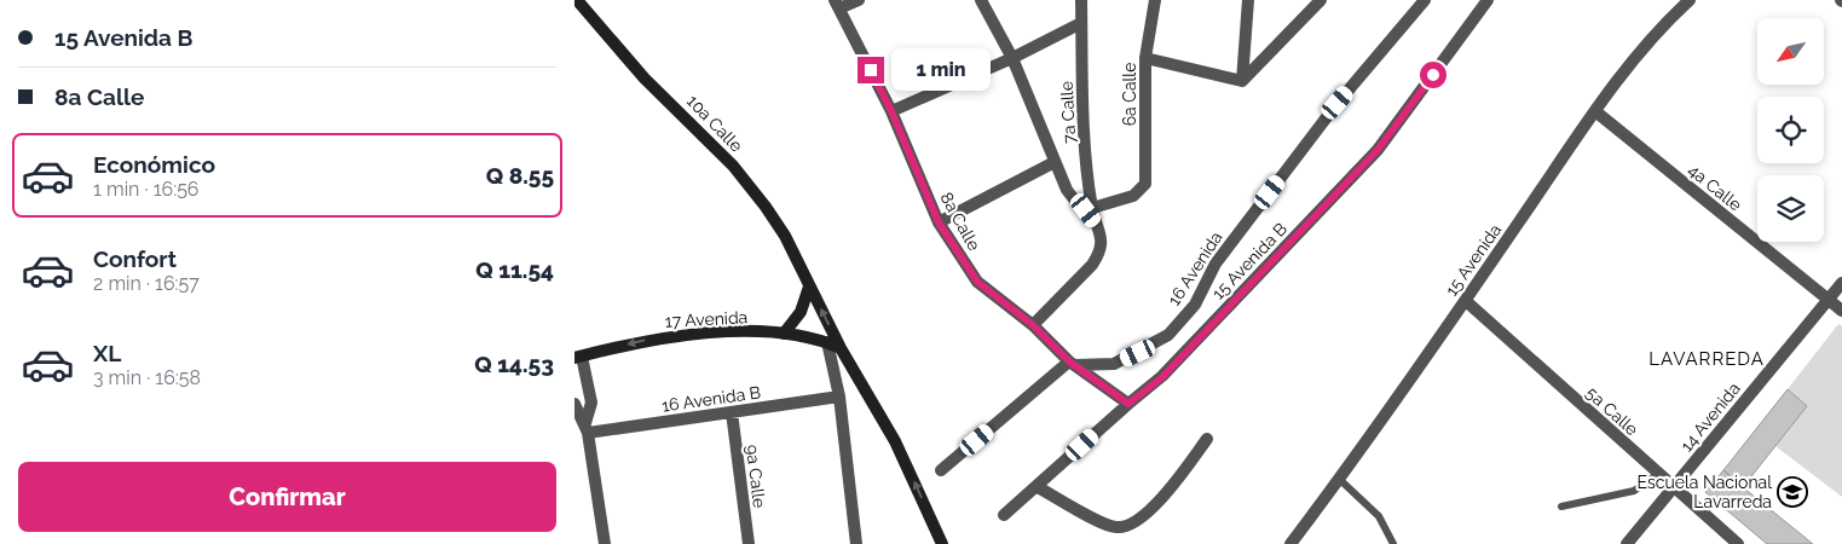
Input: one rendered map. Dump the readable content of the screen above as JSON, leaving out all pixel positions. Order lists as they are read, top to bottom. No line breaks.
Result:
{"streets":{"main road":["10a Calle","17 Avenida"],"street":["6a Calle","7a Calle","4a Calle","8a Calle","15 Avenida","15 Avenida B","16 Avenida","16 Avenida B","5a Calle","14 Avenida","9a Calle"]},"crossings":[["6a Calle","7a Calle"],["10a Calle","17 Avenida"],["4a Calle","15 Avenida"],["4a Calle","14 Avenida"],["8a Calle","15 Avenida B"],["8a Calle","16 Avenida"],["15 Avenida","5a Calle"],["16 Avenida B","9a Calle"],["5a Calle","14 Avenida"]],"one_way":["17 Avenida"],"districts":["LAVARREDA"],"places":{"school or university":["Escuela Nacional Lavarreda"]},"north":"bottom left","page":{"banner":["15 Avenida B","8a Calle"],"bubble":"1 min","list":[{"name":"Económico","note":"1 min · 16:56","value":"Q 8.55"},{"name":"Confort","note":"2 min · 16:57","value":"Q 11.54"},{"name":"XL","note":"3 min · 16:58","value":"Q 14.53"}],"buttons":"Confirmar"}}
